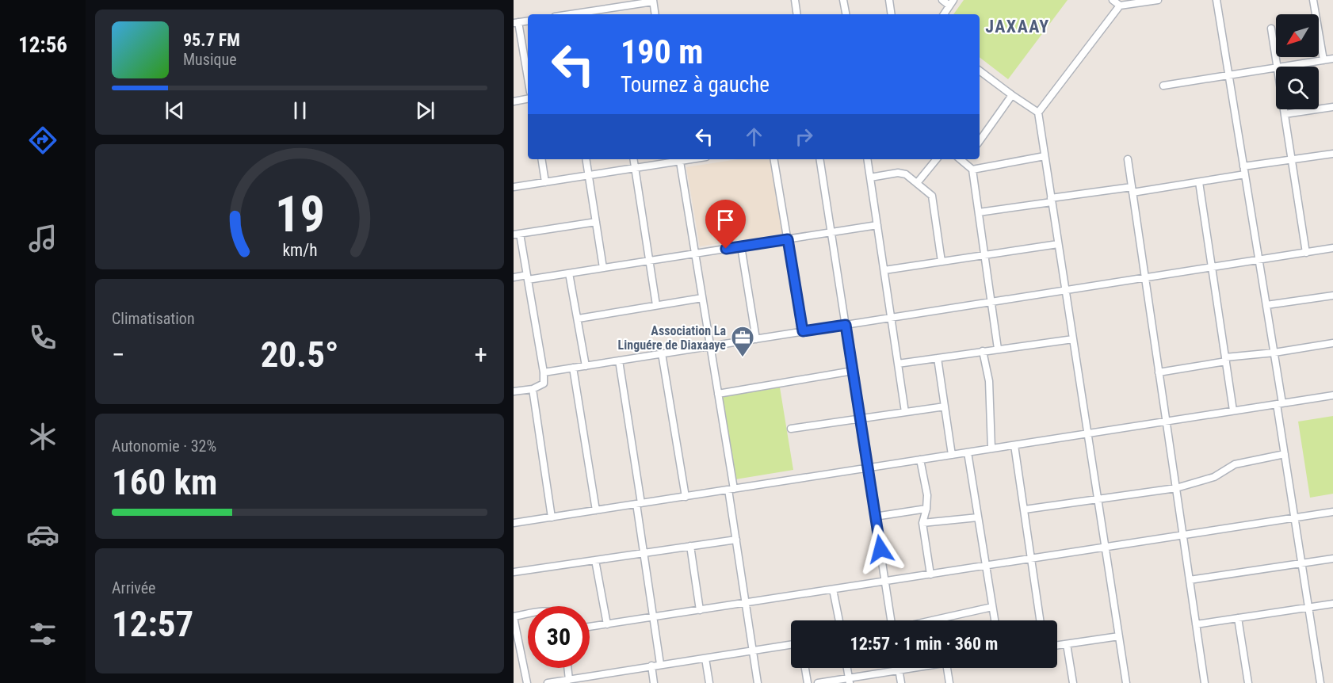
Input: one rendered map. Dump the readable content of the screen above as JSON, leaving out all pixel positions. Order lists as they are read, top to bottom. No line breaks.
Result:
{"districts":["JAXAAY"],"places":{"office":["Association La Linguére de Diaxaaye"]},"north":"bottom left","page":{"tabs":"12:56","turn":["190 m","Tournez à gauche"],"song":["95.7 FM","Musique"],"tile":["Climatisation",["Autonomie · 32%","160 km"],["Arrivée","12:57"]],"heat":["−","20.5°","+"],"limit":"30","trip":"12:57 · 1 min · 360 m","gauge":["19","km/h"]}}
